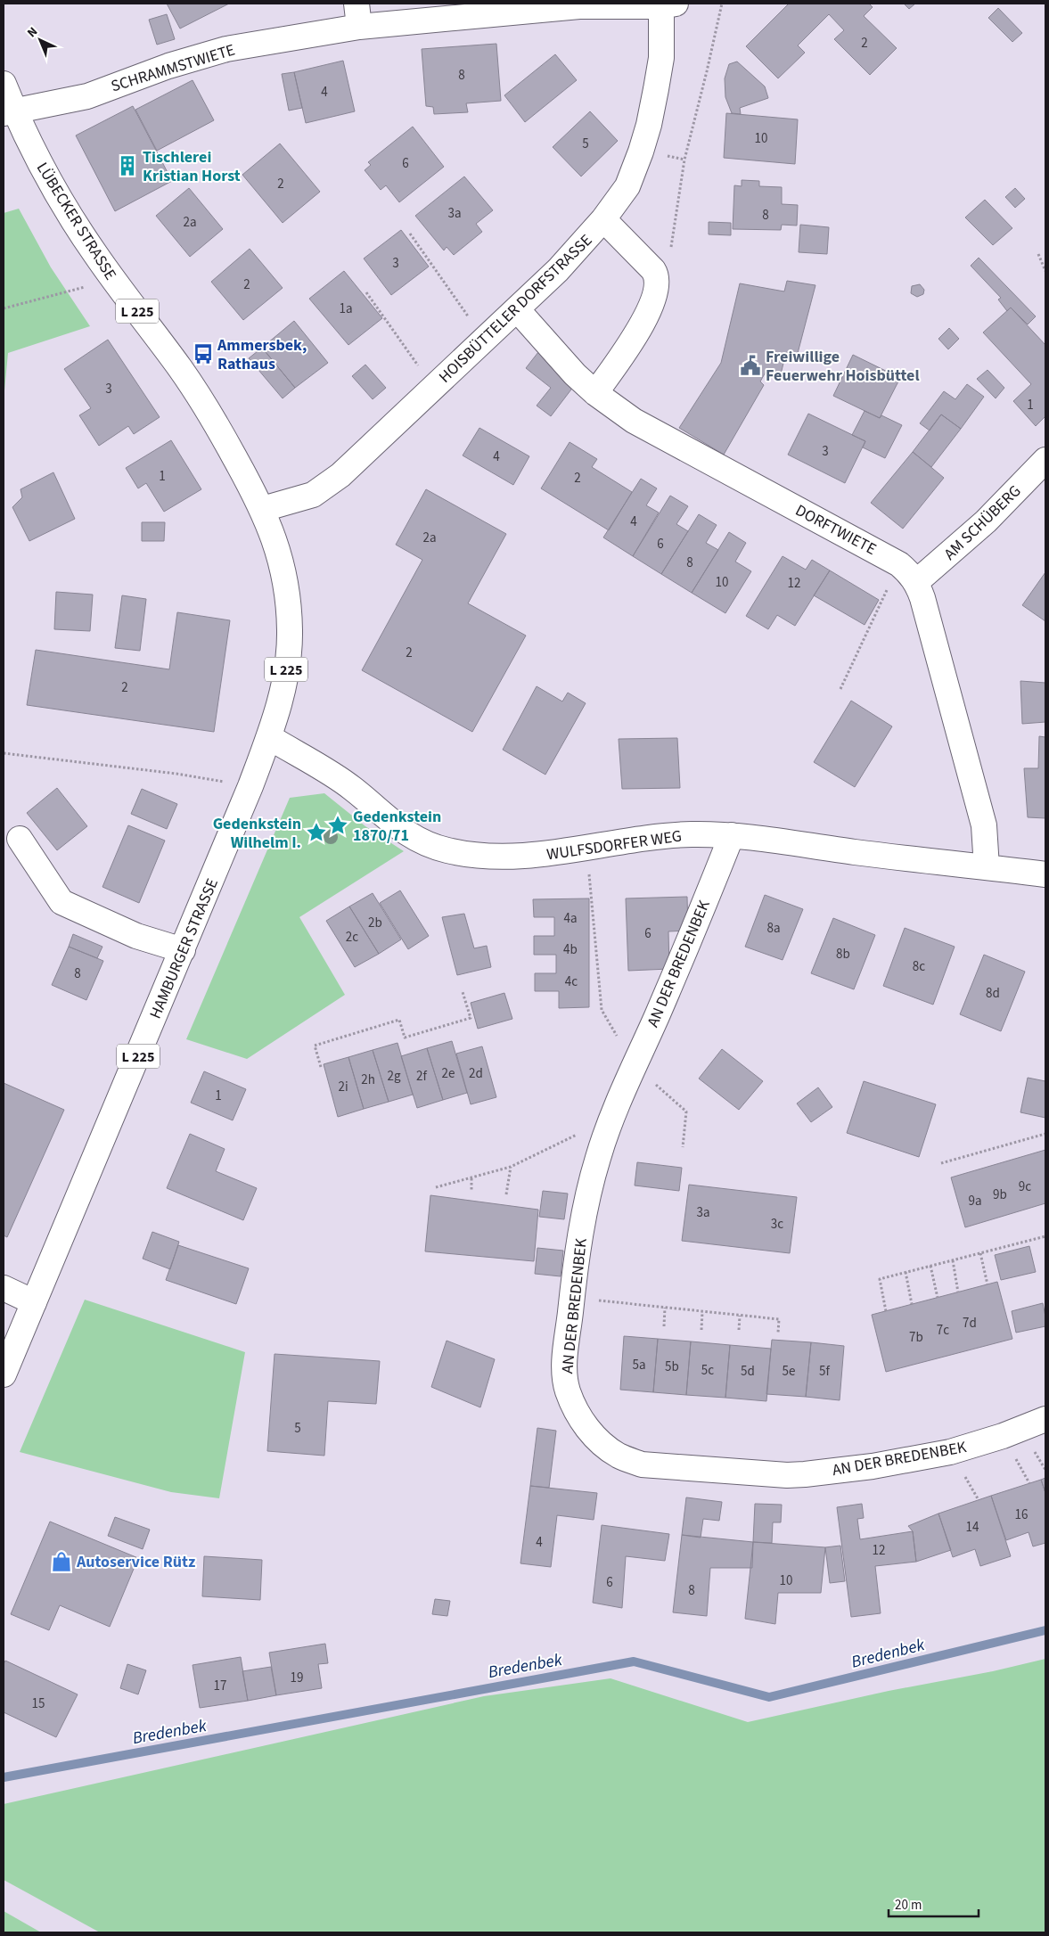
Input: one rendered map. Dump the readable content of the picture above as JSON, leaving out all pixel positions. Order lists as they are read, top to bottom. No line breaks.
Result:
{"streets":{"street":["SCHRAMMSTWIETE","LÜBECKER STRASSE","HOISBÜTTELER DORFSTRASSE","L 225","AM SCHÜBERG","DORFTWIETE","WULFSDORFER WEG","HAMBURGER STRASSE","AN DER BREDENBEK"]},"crossings":[["SCHRAMMSTWIETE","LÜBECKER STRASSE"],["SCHRAMMSTWIETE","HOISBÜTTELER DORFSTRASSE"],["LÜBECKER STRASSE","HOISBÜTTELER DORFSTRASSE"],["LÜBECKER STRASSE","HAMBURGER STRASSE"],["HOISBÜTTELER DORFSTRASSE","DORFTWIETE"],["HOISBÜTTELER DORFSTRASSE","HAMBURGER STRASSE"],["AM SCHÜBERG","DORFTWIETE"],["DORFTWIETE","WULFSDORFER WEG"],["WULFSDORFER WEG","HAMBURGER STRASSE"],["WULFSDORFER WEG","AN DER BREDENBEK"]],"water":["Bredenbek"],"places":{"building":["Tischlerei Kristian Horst"],"bus stop":["Ammersbek, Rathaus"],"public building":["Freiwillige Feuerwehr Hoisbüttel"],"place":["Gedenkstein 1870/71","Gedenkstein Wilhelm I."],"shop":["Autoservice Rütz"]},"house_numbers":["2","8","4","10","5","6","2","3a","8","2a","3","2","1a","3","1","3","4","1","2","4","2a","6","8","10","12","2","2","4a","2b","8a","6","2c","4b","8b","8c","8","4c","8d","2e","2d","2g","2f","2h","2i","1","9c","9b","9a","3a","3c","7d","7c","7b","5a","5b","5c","5d","5e","5f","5","16","14","4","12","10","6","8","19","17","15"],"scale_bar":"20 m","north":"top left"}
